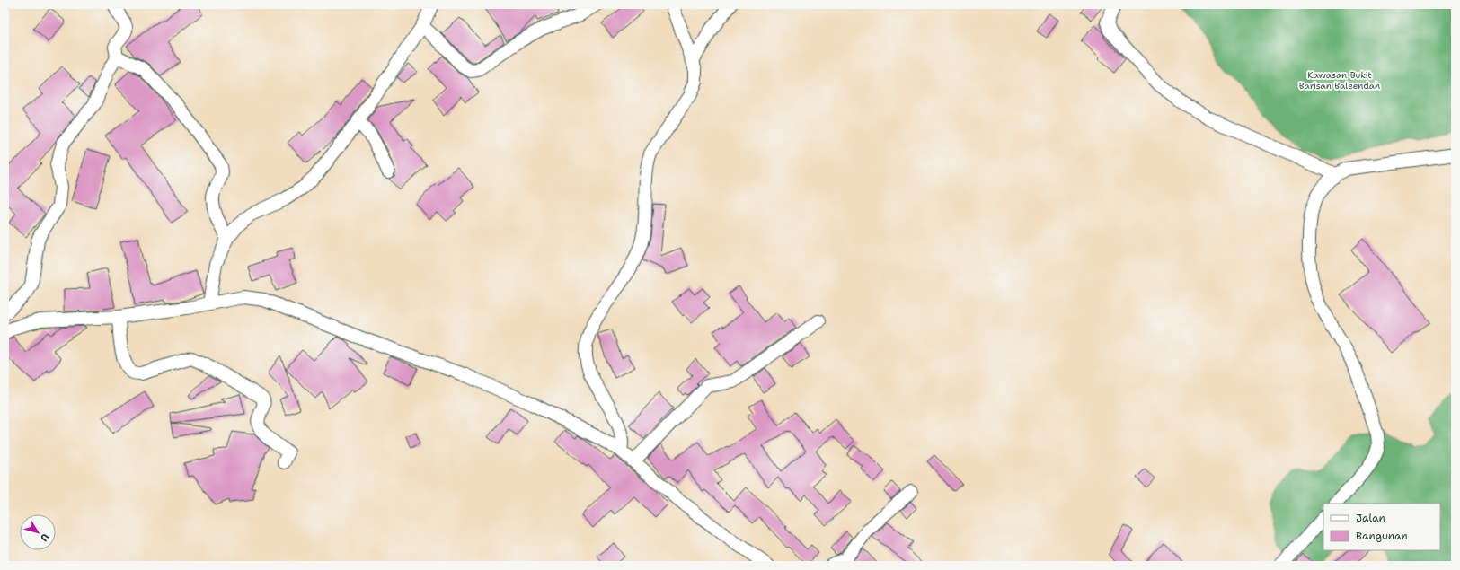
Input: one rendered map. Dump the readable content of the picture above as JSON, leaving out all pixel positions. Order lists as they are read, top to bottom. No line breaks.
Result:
{"parks":["Kawasan Bukit Barisan Baleendah"],"legend":["Jalan","Bangunan"],"north":"bottom right"}
